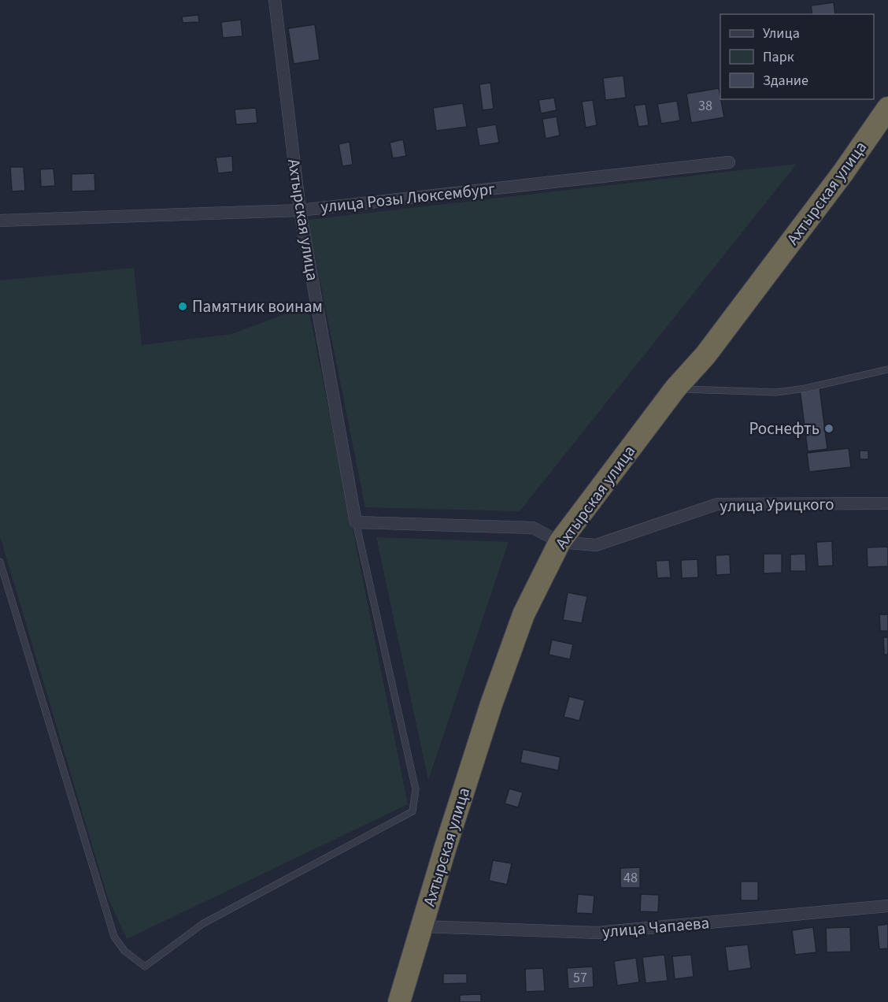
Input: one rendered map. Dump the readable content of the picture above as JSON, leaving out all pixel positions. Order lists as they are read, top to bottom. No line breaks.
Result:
{"streets":{"highway":["Ахтырская улица"],"street":["улица Розы Люксембург","улица Урицкого","улица Чапаева"]},"crossings":[["Ахтырская улица","улица Розы Люксембург"],["Ахтырская улица","улица Урицкого"],["Ахтырская улица","улица Чапаева"]],"places":["Памятник воинам","Роснефть"],"house_numbers":["38","48","57"],"legend":["Улица","Парк","Здание"]}
